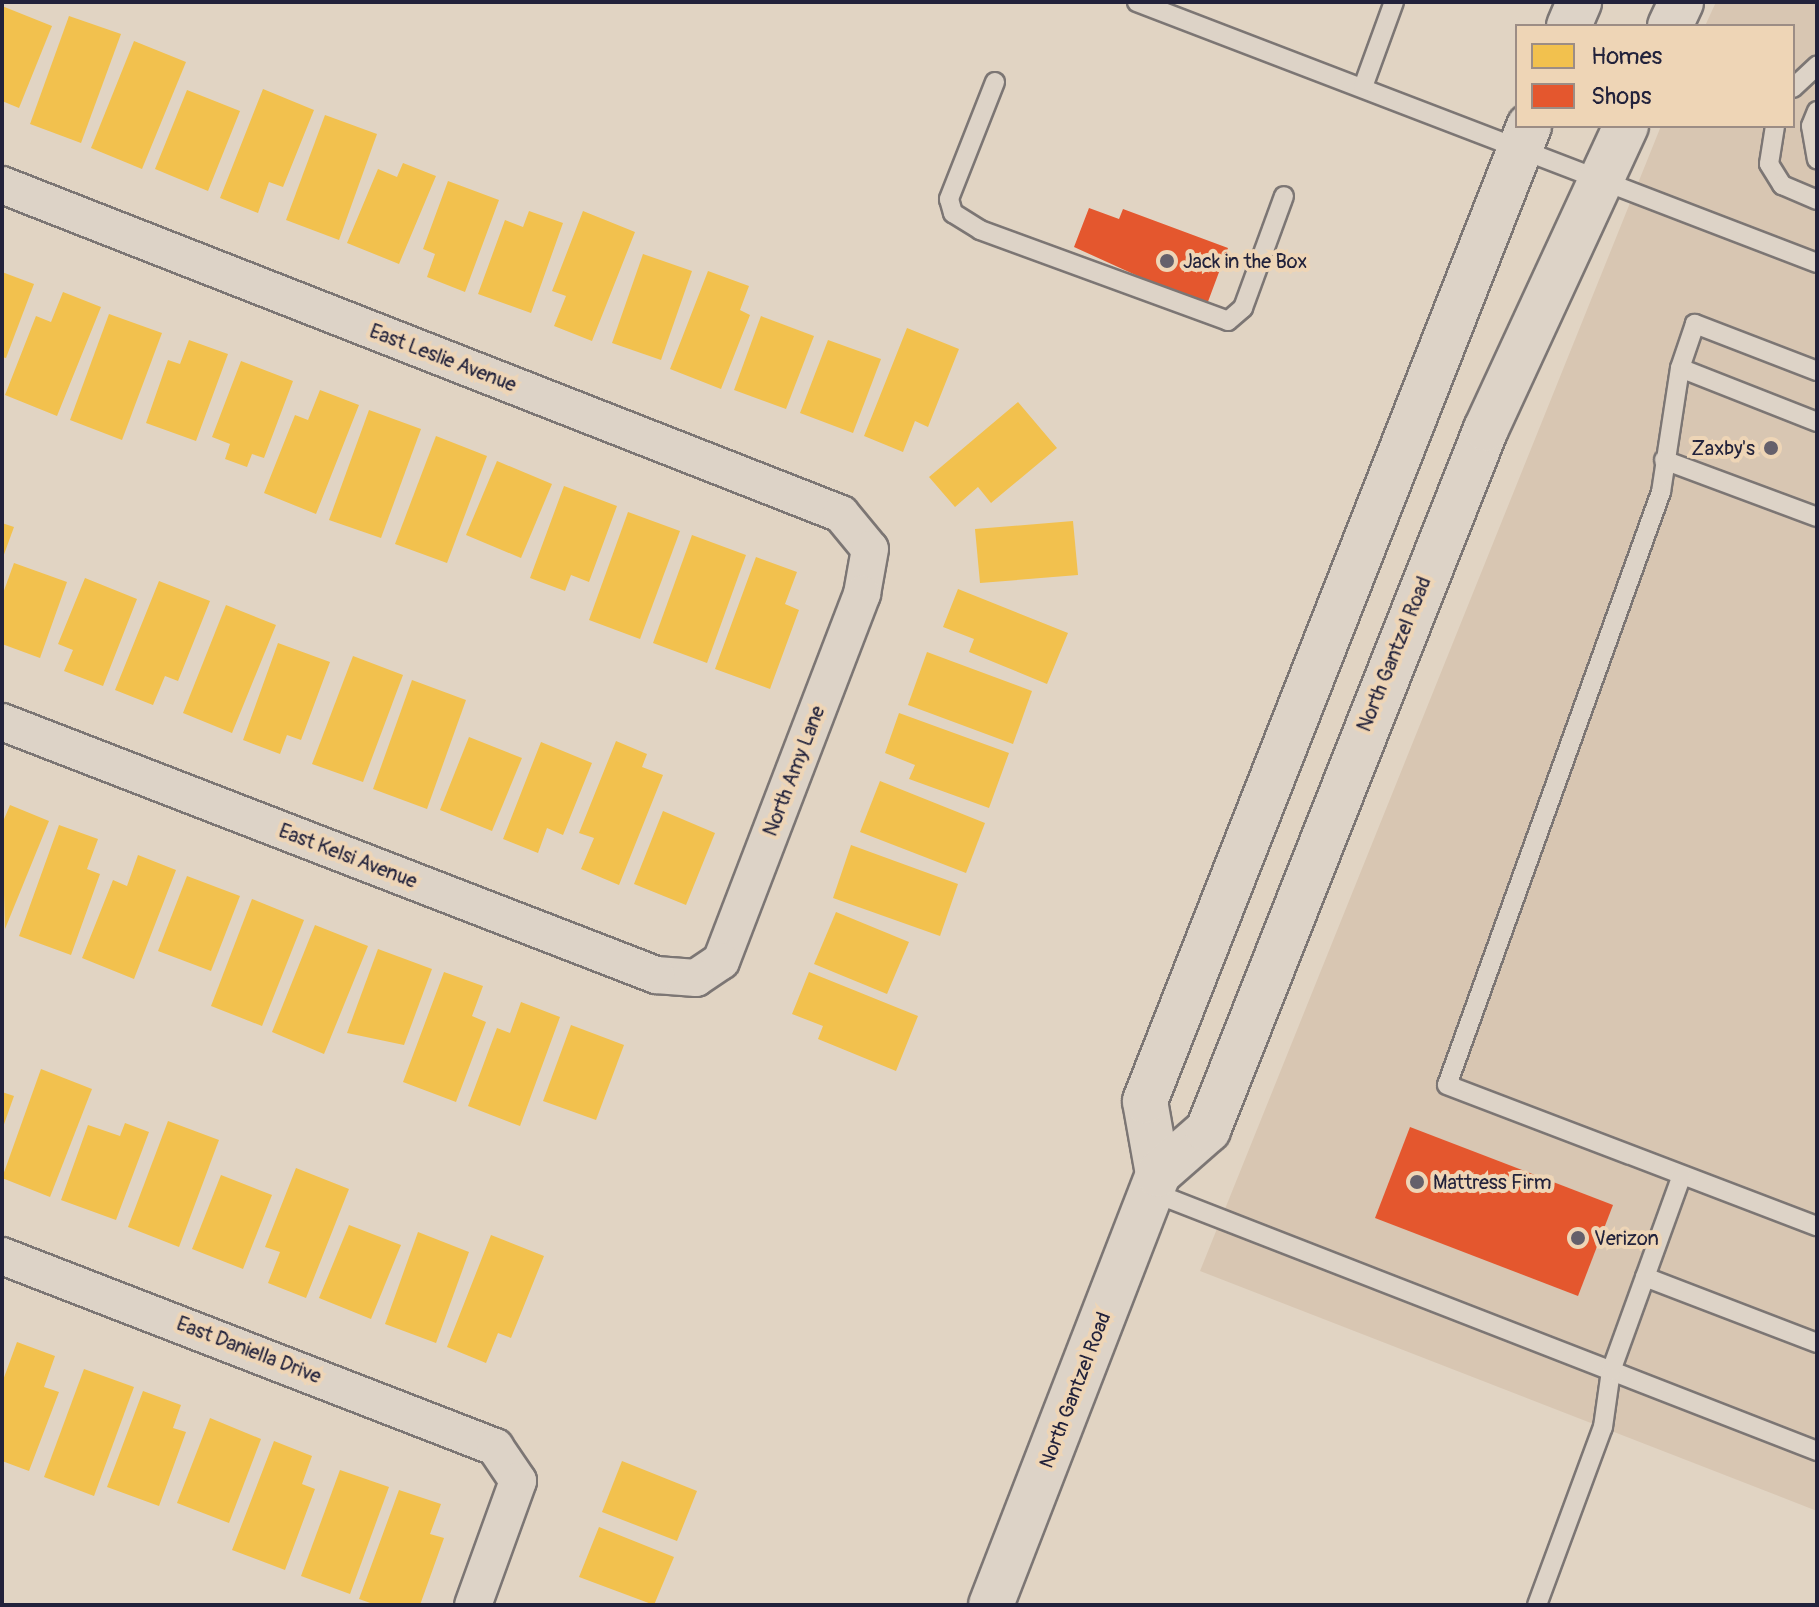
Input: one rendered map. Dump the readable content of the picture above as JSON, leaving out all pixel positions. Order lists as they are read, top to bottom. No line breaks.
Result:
{"streets":{"main road":["North Gantzel Road"],"street":["East Leslie Avenue","North Amy Lane","East Kelsi Avenue","East Daniella Drive"]},"crossings":[["East Leslie Avenue","North Amy Lane"],["North Amy Lane","East Kelsi Avenue"]],"places":["Jack in the Box","Zaxby's","Mattress Firm","Verizon"],"legend":["Homes","Shops"]}
